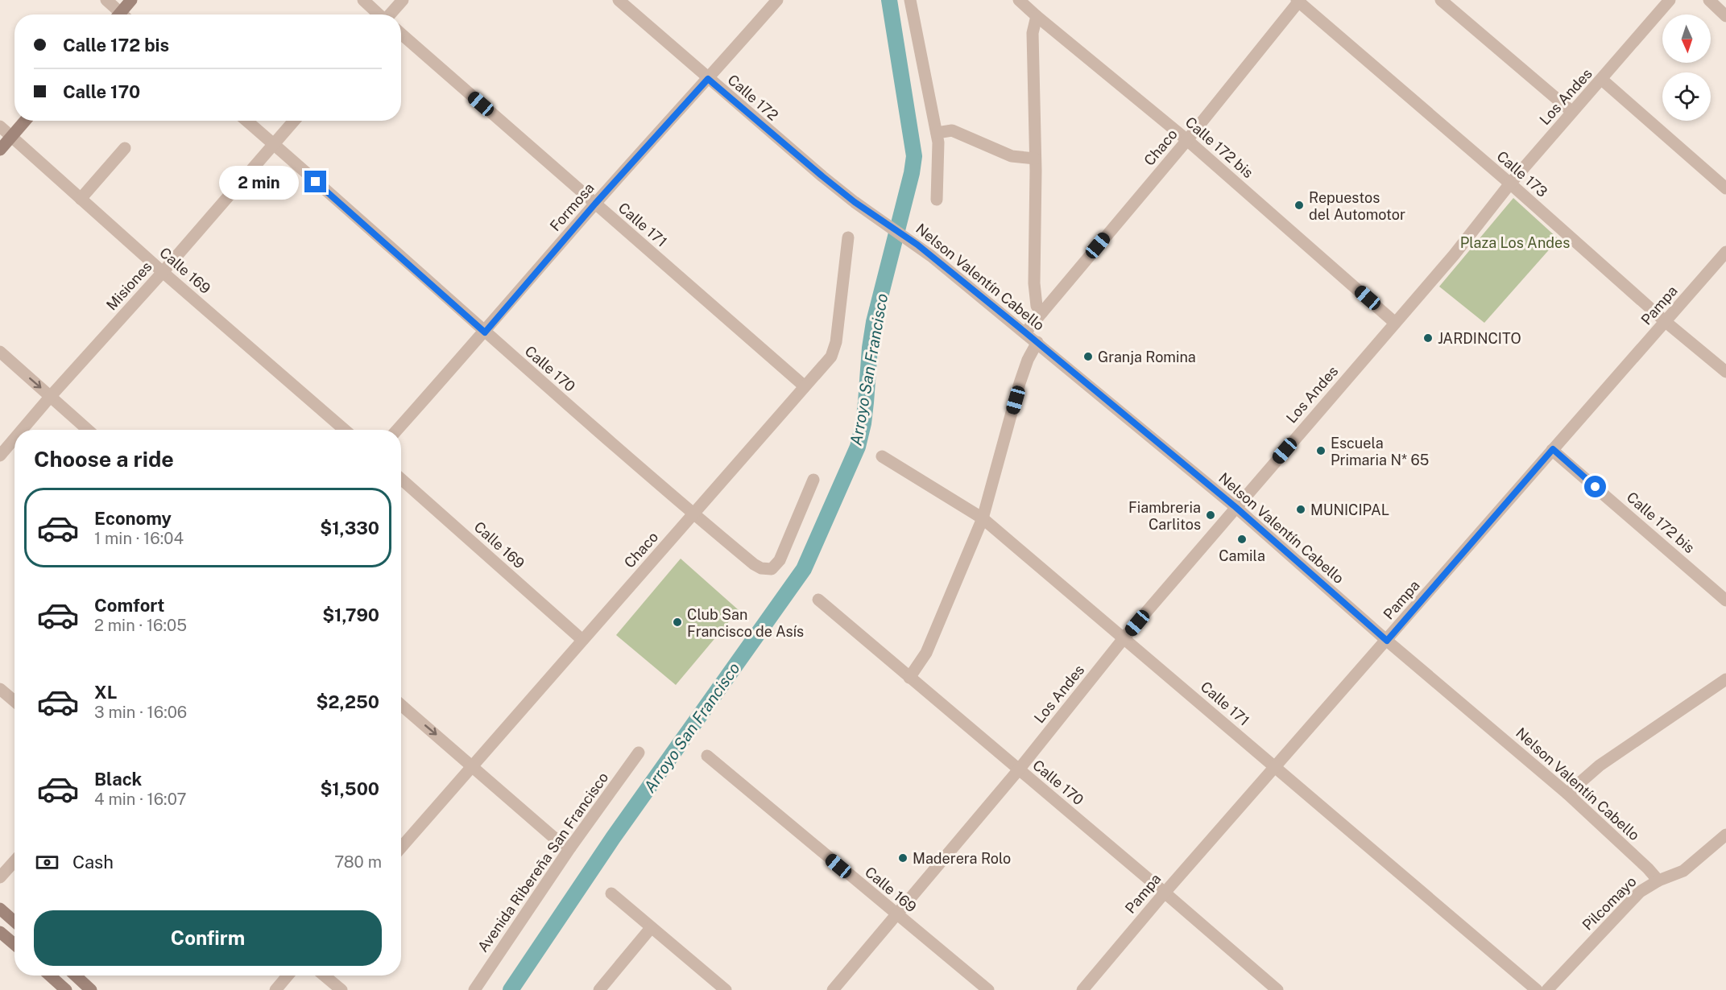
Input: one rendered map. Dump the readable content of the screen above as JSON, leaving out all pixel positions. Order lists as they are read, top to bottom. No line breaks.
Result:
{"streets":{"street":["Los Andes","Calle 172","Chaco","Calle 172 bis","Calle 173","Formosa","Calle 171","Calle 169","Nelson Valentín Cabello","Misiones","Pampa","Calle 170","Avenida Ribereña San Francisco","Pilcomayo"]},"crossings":[["Los Andes","Calle 172 bis"],["Los Andes","Calle 173"],["Los Andes","Calle 171"],["Los Andes","Calle 169"],["Los Andes","Nelson Valentín Cabello"],["Los Andes","Calle 170"],["Calle 172","Formosa"],["Calle 172","Nelson Valentín Cabello"],["Chaco","Calle 172 bis"],["Chaco","Calle 173"],["Chaco","Calle 171"],["Chaco","Calle 169"],["Chaco","Nelson Valentín Cabello"],["Chaco","Calle 170"],["Calle 172 bis","Pampa"],["Calle 173","Pampa"],["Formosa","Calle 171"],["Formosa","Calle 170"],["Calle 171","Pampa"],["Calle 169","Misiones"],["Nelson Valentín Cabello","Pampa"],["Nelson Valentín Cabello","Pilcomayo"],["Misiones","Calle 170"],["Pampa","Calle 170"]],"water":["Arroyo San Francisco"],"parks":["Plaza Los Andes"],"places":["Repuestos del Automotor","JARDINCITO","Granja Romina","Escuela Primaria N* 65","MUNICIPAL","Fiambreria Carlitos","Camila","Club San Francisco de Asís","Maderera Rolo"],"north":"bottom","page":{"banner":["Calle 172 bis","Calle 170"],"bubble":"2 min","heading":"Choose a ride","list":[{"name":"Economy","note":"1 min · 16:04","value":"$1,330"},{"name":"Comfort","note":"2 min · 16:05","value":"$1,790"},{"name":"XL","note":"3 min · 16:06","value":"$2,250"},{"name":"Black","note":"4 min · 16:07","value":"$1,500"}],"pay":["Cash","780 m"],"buttons":"Confirm"}}
